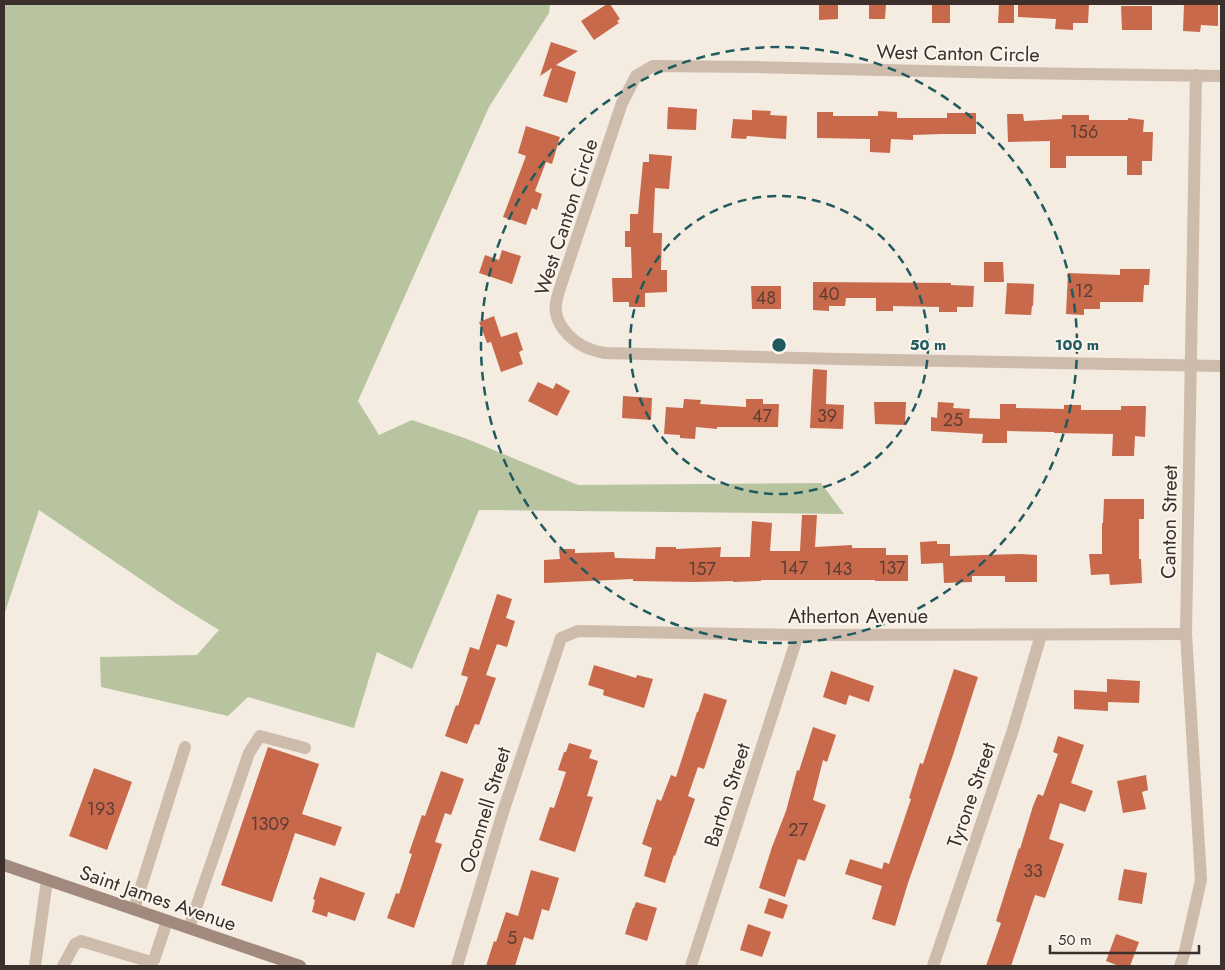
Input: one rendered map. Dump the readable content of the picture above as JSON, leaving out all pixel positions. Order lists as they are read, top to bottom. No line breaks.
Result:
{"streets":{"main road":["Saint James Avenue"],"street":["West Canton Circle","Canton Street","Atherton Avenue","Barton Street","Tyrone Street","Oconnell Street"]},"crossings":[["West Canton Circle","Canton Street"],["Canton Street","Atherton Avenue"],["Atherton Avenue","Barton Street"],["Atherton Avenue","Tyrone Street"],["Atherton Avenue","Oconnell Street"]],"house_numbers":["156","12","40","48","47","39","25","147","137","157","143","193","1309","27","33","5"],"scale_bar":"50 m","rings":["50 m","100 m"]}
